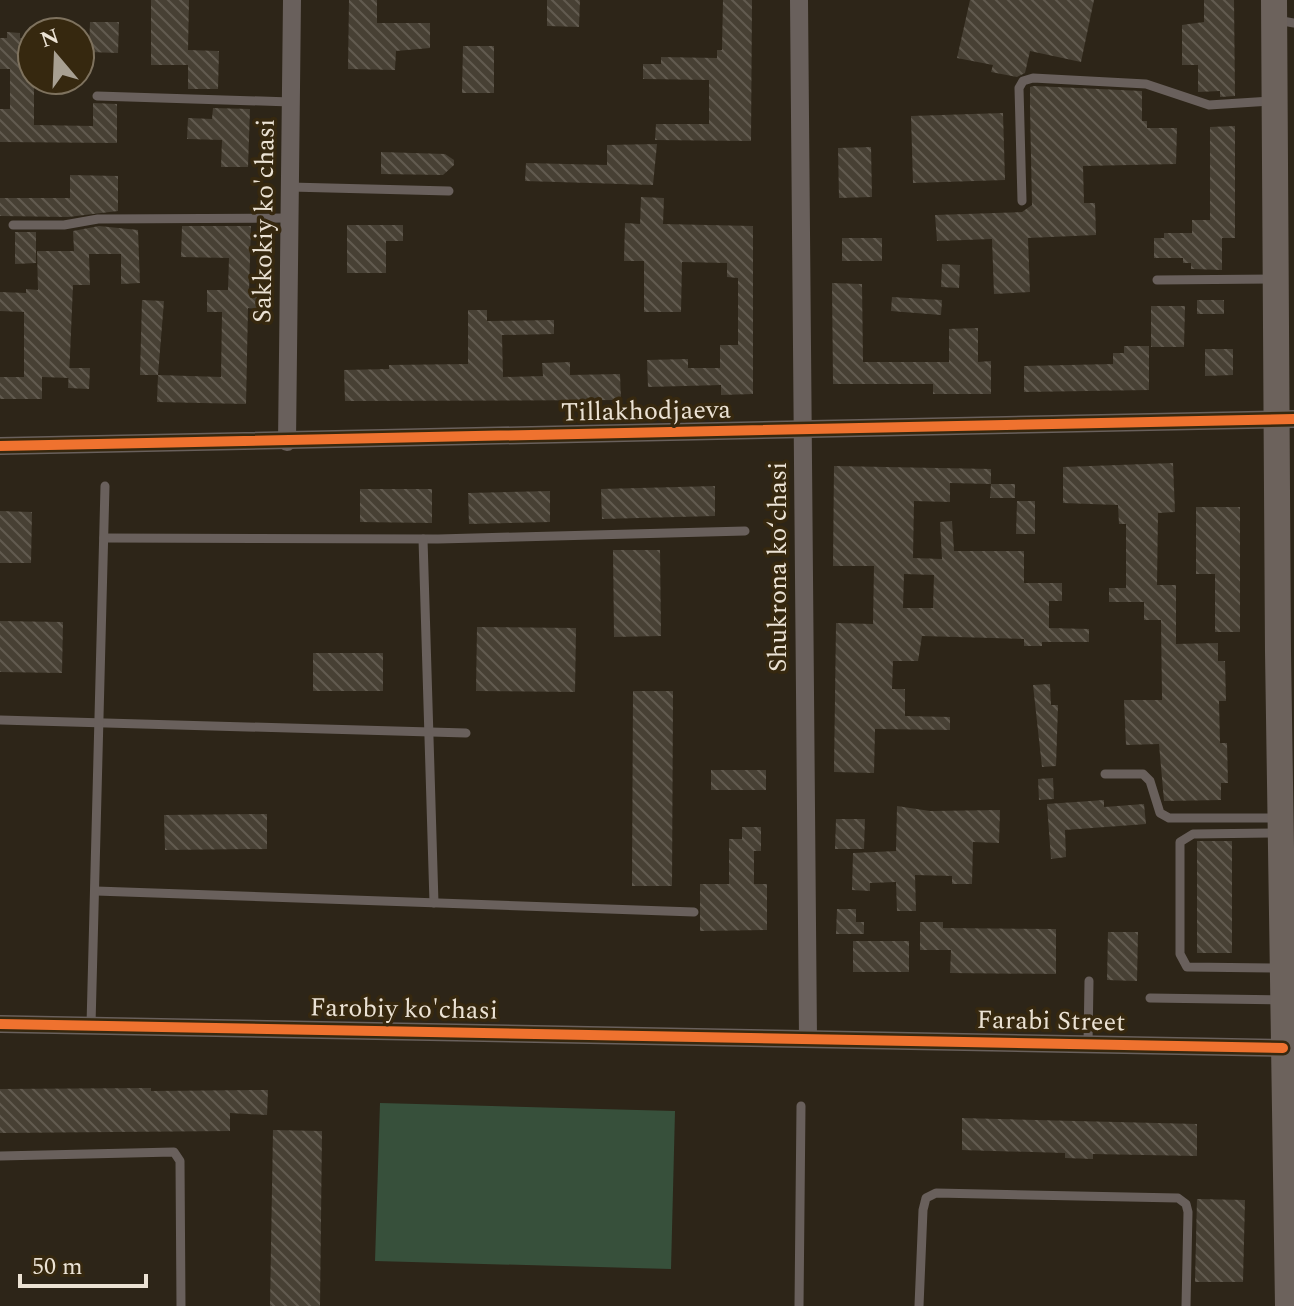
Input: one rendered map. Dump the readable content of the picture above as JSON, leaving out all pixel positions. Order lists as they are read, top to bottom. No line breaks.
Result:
{"streets":{"street":["Sakkokiy ko'chasi","Tillakhodjaeva","Shukrona koʻchasi","Farobiy ko'chasi","Farabi Street"]},"crossings":[["Sakkokiy ko'chasi","Tillakhodjaeva"],["Tillakhodjaeva","Shukrona koʻchasi"],["Shukrona koʻchasi","Farobiy ko'chasi"],["Shukrona koʻchasi","Farabi Street"],["Farobiy ko'chasi","Farabi Street"]],"scale_bar":"50 m","north":"top"}
